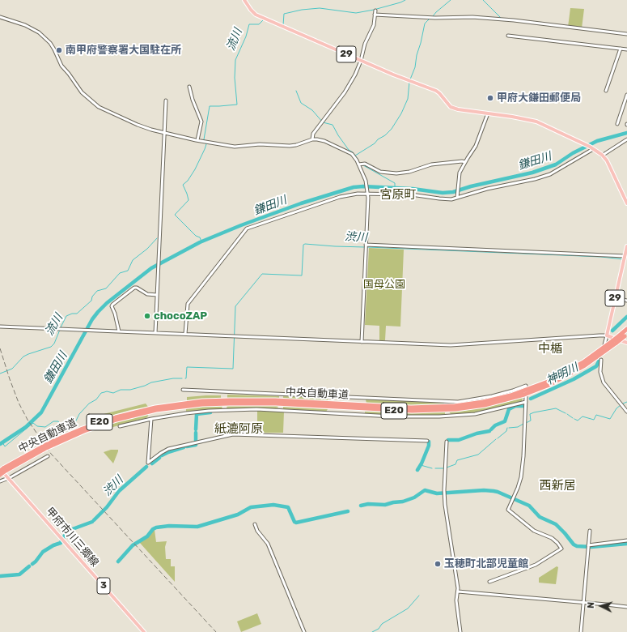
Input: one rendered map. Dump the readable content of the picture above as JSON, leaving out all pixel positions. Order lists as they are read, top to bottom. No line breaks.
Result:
{"streets":{"highway":["中央自動車道","E20"],"main road":["29","甲府市川三郷線","3"]},"crossings":[["中央自動車道","甲府市川三郷線"]],"districts":["宮原町","中楯","紙漉阿原","西新居"],"water":["流川","鎌田川","渋川","神明川"],"parks":["国母公園"],"places":["南甲府警察署大国駐在所","甲府大鎌田郵便局","chocoZAP","玉穂町北部児童館"],"north":"left"}
